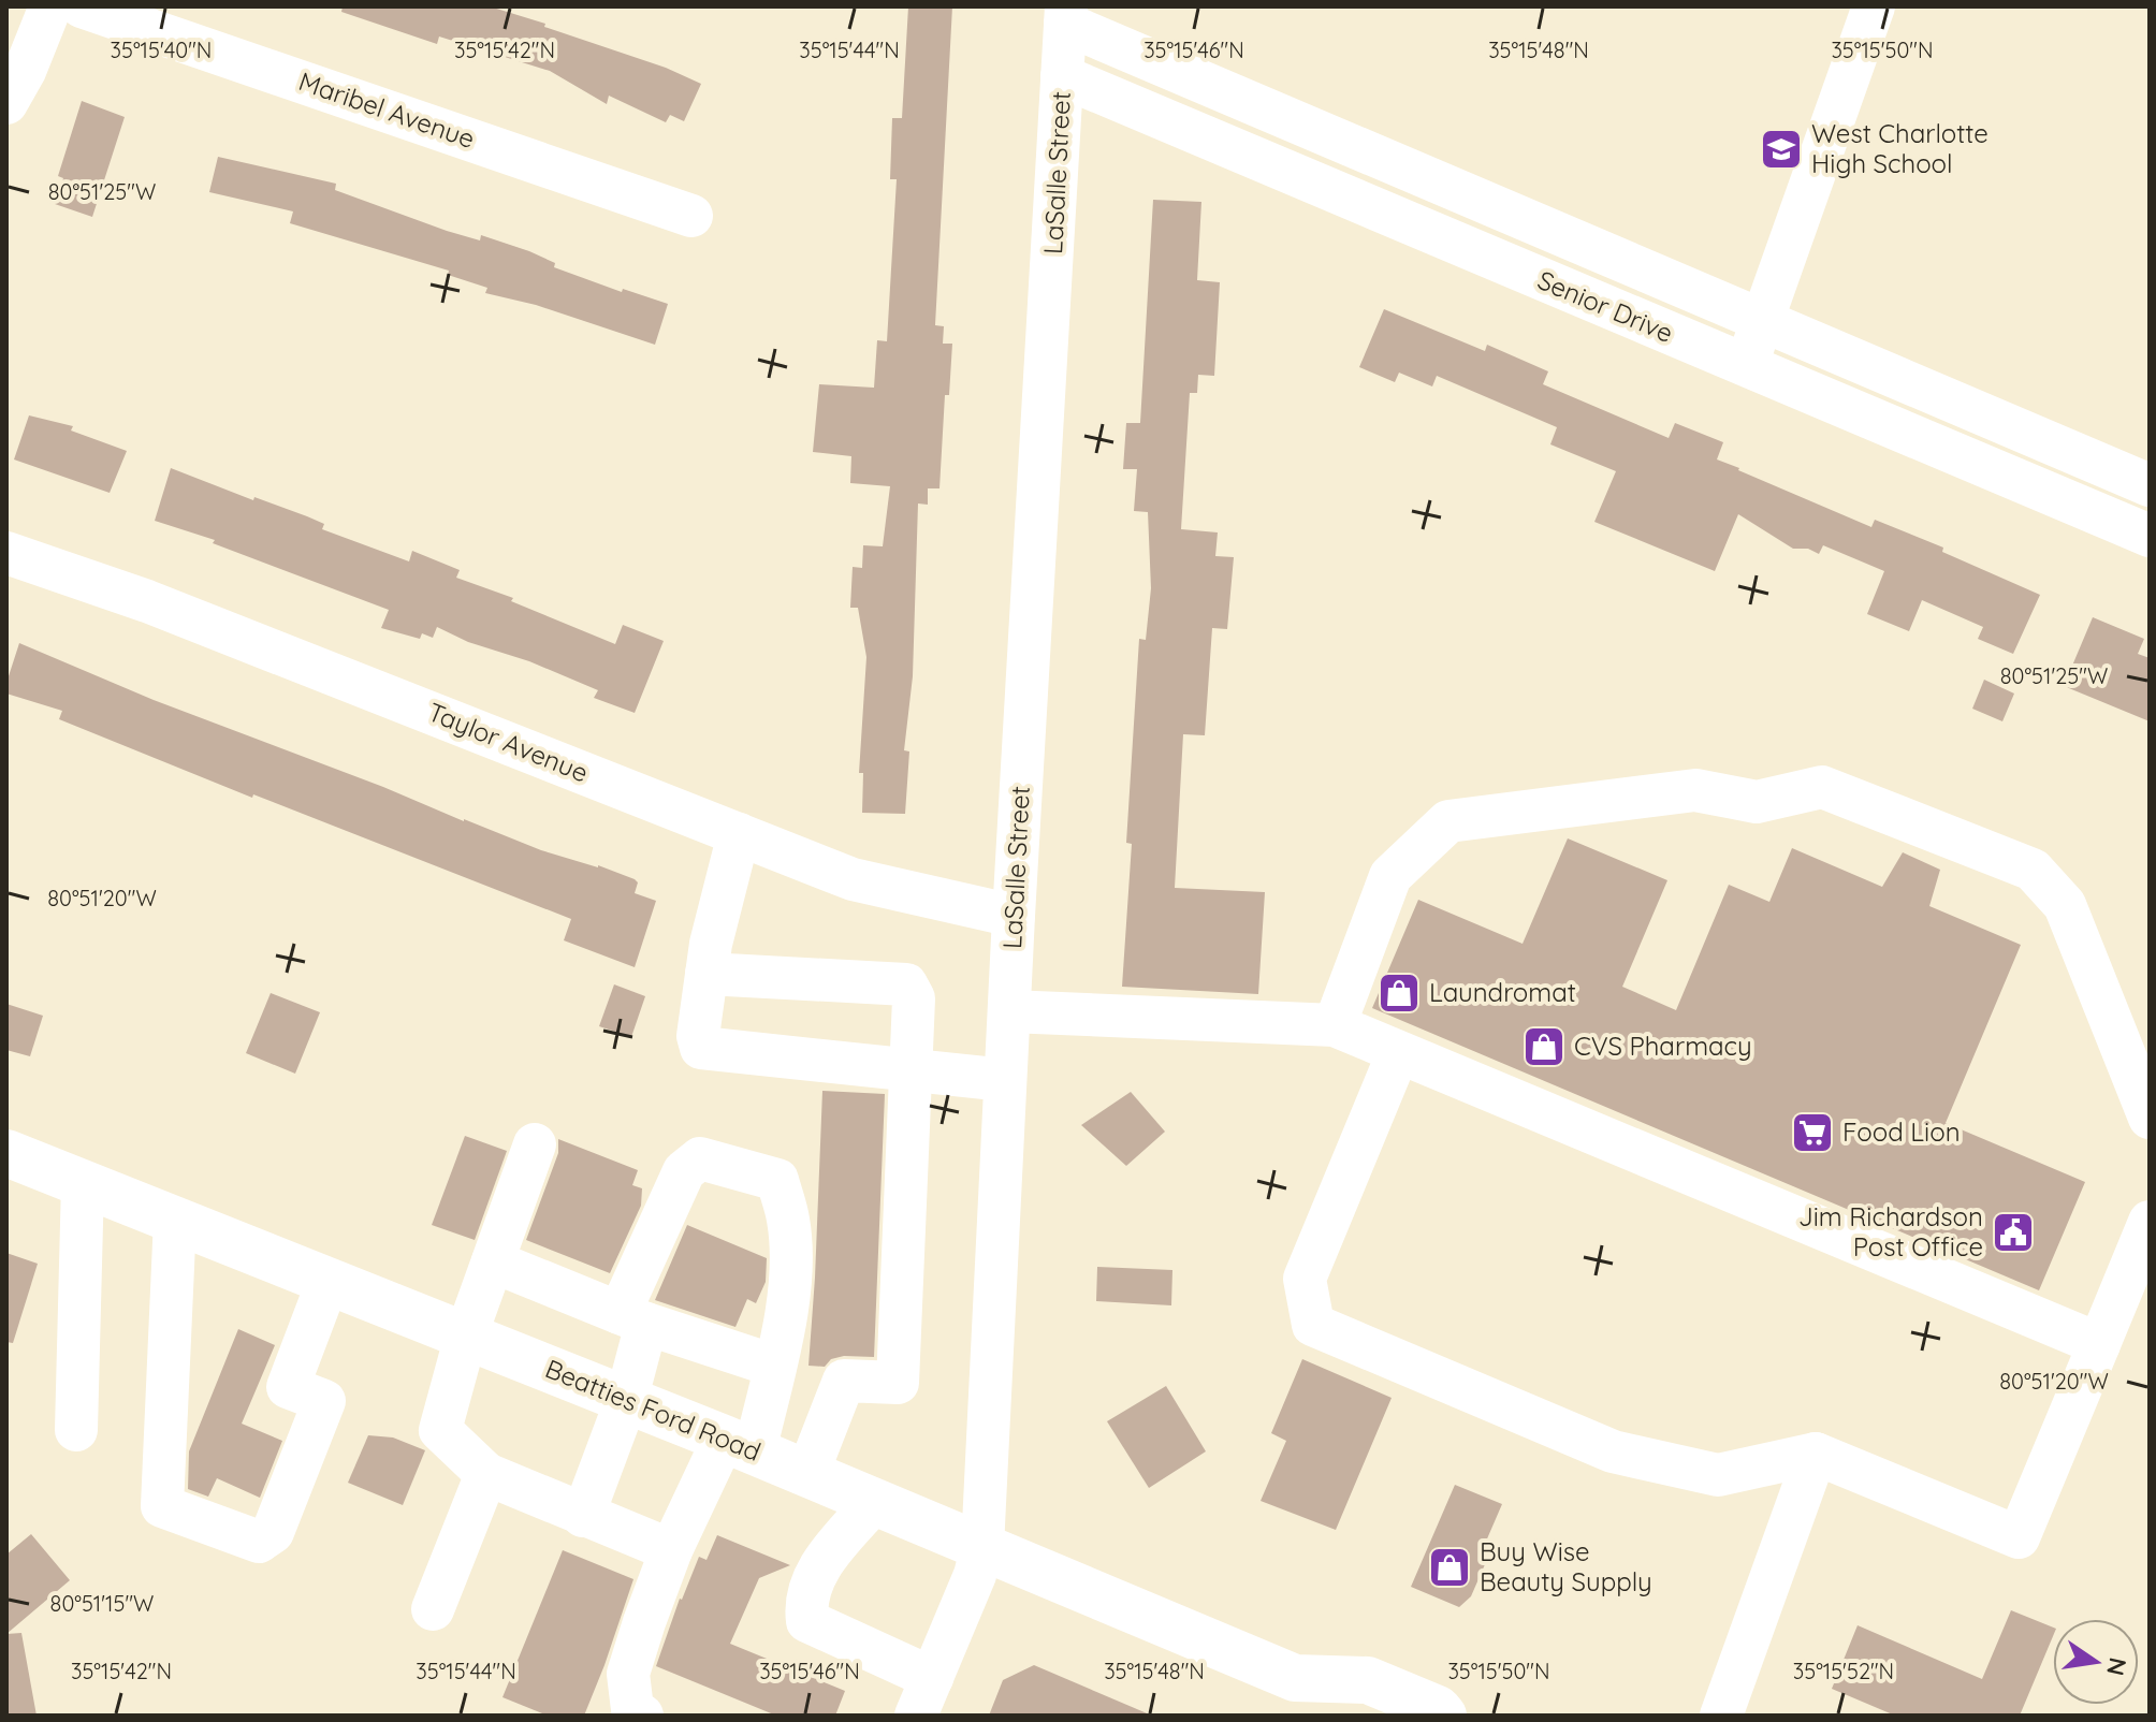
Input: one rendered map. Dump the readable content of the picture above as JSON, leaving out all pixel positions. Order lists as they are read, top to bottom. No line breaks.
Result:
{"streets":{"main road":["Beatties Ford Road"],"street":["Maribel Avenue","LaSalle Street","Senior Drive","Taylor Avenue"]},"crossings":[["LaSalle Street","Senior Drive"],["LaSalle Street","Taylor Avenue"],["LaSalle Street","Beatties Ford Road"]],"places":{"school or university":["West Charlotte High School"],"shop":["Laundromat","CVS Pharmacy","Buy Wise Beauty Supply"],"supermarket":["Food Lion"],"public building":["Jim Richardson Post Office"]},"north":"right","coordinates":["35°15'40\"N","35°15'42\"N","35°15'44\"N","35°15'46\"N","35°15'48\"N","35°15'50\"N","80°51'25\"W","80°51'20\"W","80°51'15\"W","35°15'52\"N"]}
